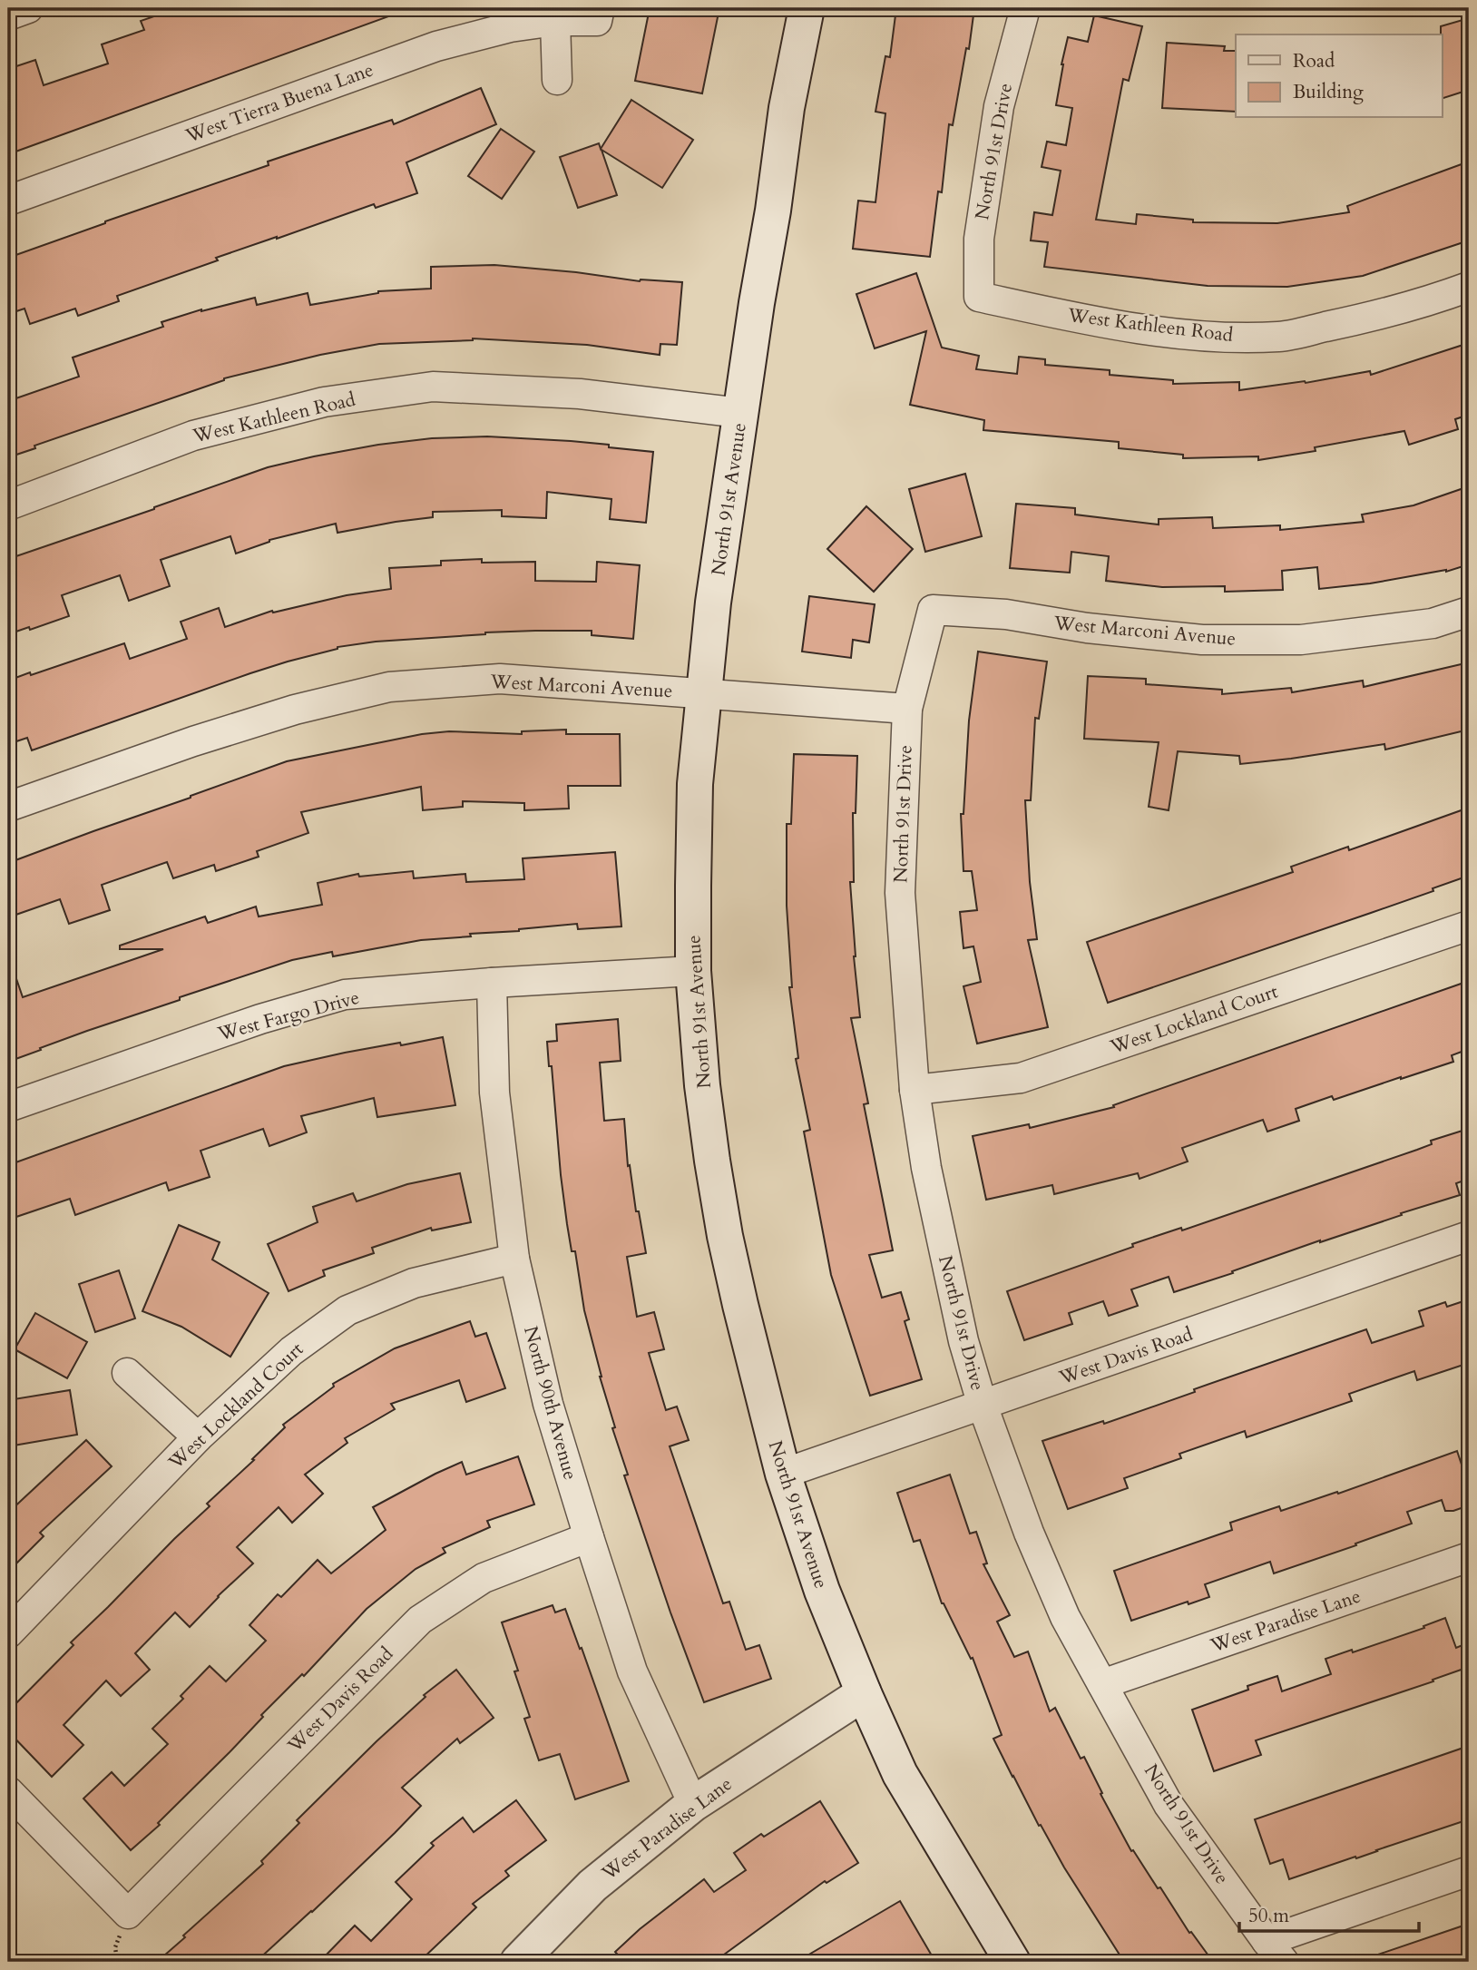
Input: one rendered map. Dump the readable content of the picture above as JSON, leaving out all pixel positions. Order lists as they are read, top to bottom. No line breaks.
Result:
{"streets":{"main road":["North 91st Avenue","West Paradise Lane"],"street":["West Tierra Buena Lane","North 91st Drive","West Kathleen Road","West Marconi Avenue","West Fargo Drive","West Lockland Court","West Davis Road","North 90th Avenue"]},"crossings":[["North 91st Drive","West Kathleen Road"],["North 91st Drive","West Marconi Avenue"],["North 91st Drive","West Lockland Court"],["North 91st Drive","West Davis Road"],["North 91st Drive","West Paradise Lane"],["West Kathleen Road","North 91st Avenue"],["North 91st Avenue","West Marconi Avenue"],["North 91st Avenue","West Fargo Drive"],["North 91st Avenue","West Davis Road"],["North 91st Avenue","West Paradise Lane"],["West Fargo Drive","North 90th Avenue"],["West Lockland Court","North 90th Avenue"],["West Davis Road","North 90th Avenue"],["North 90th Avenue","West Paradise Lane"]],"legend":["Road","Building"],"scale_bar":"50 m"}
